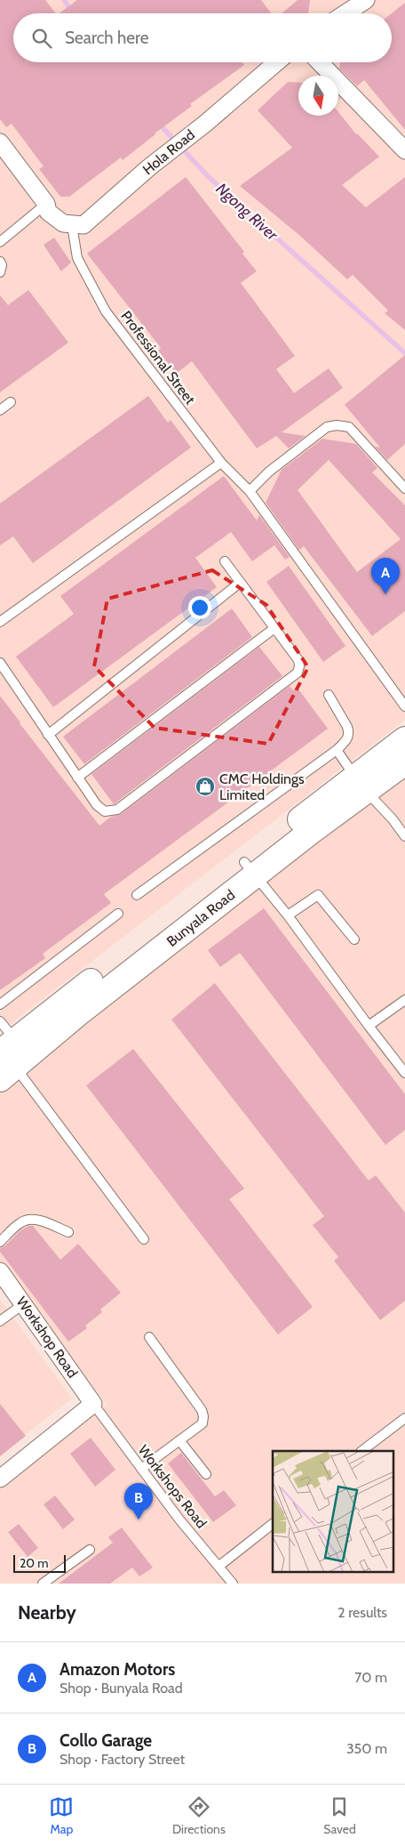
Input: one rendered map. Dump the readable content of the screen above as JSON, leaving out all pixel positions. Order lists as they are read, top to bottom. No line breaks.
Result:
{"streets":{"main road":["Bunyala Road"],"street":["Hola Road","Workshop Road"],"lane":["Professional Street","Workshops Road"]},"crossings":[["Hola Road","Professional Street"],["Workshop Road","Workshops Road"]],"water":["Ngong River"],"places":{"shop":["CMC Holdings Limited"]},"scale_bar":"20 m","north":"bottom","page":{"search":"Search here","pins":["A","B"],"scale":"20 m","heading":["Nearby","2 results"],"list":[{"mark":"A","name":"Amazon Motors","note":"Shop · Bunyala Road","value":"70 m"},{"mark":"B","name":"Collo Garage","note":"Shop · Factory Street","value":"350 m"}],"nav":["Map","Directions","Saved"]}}
